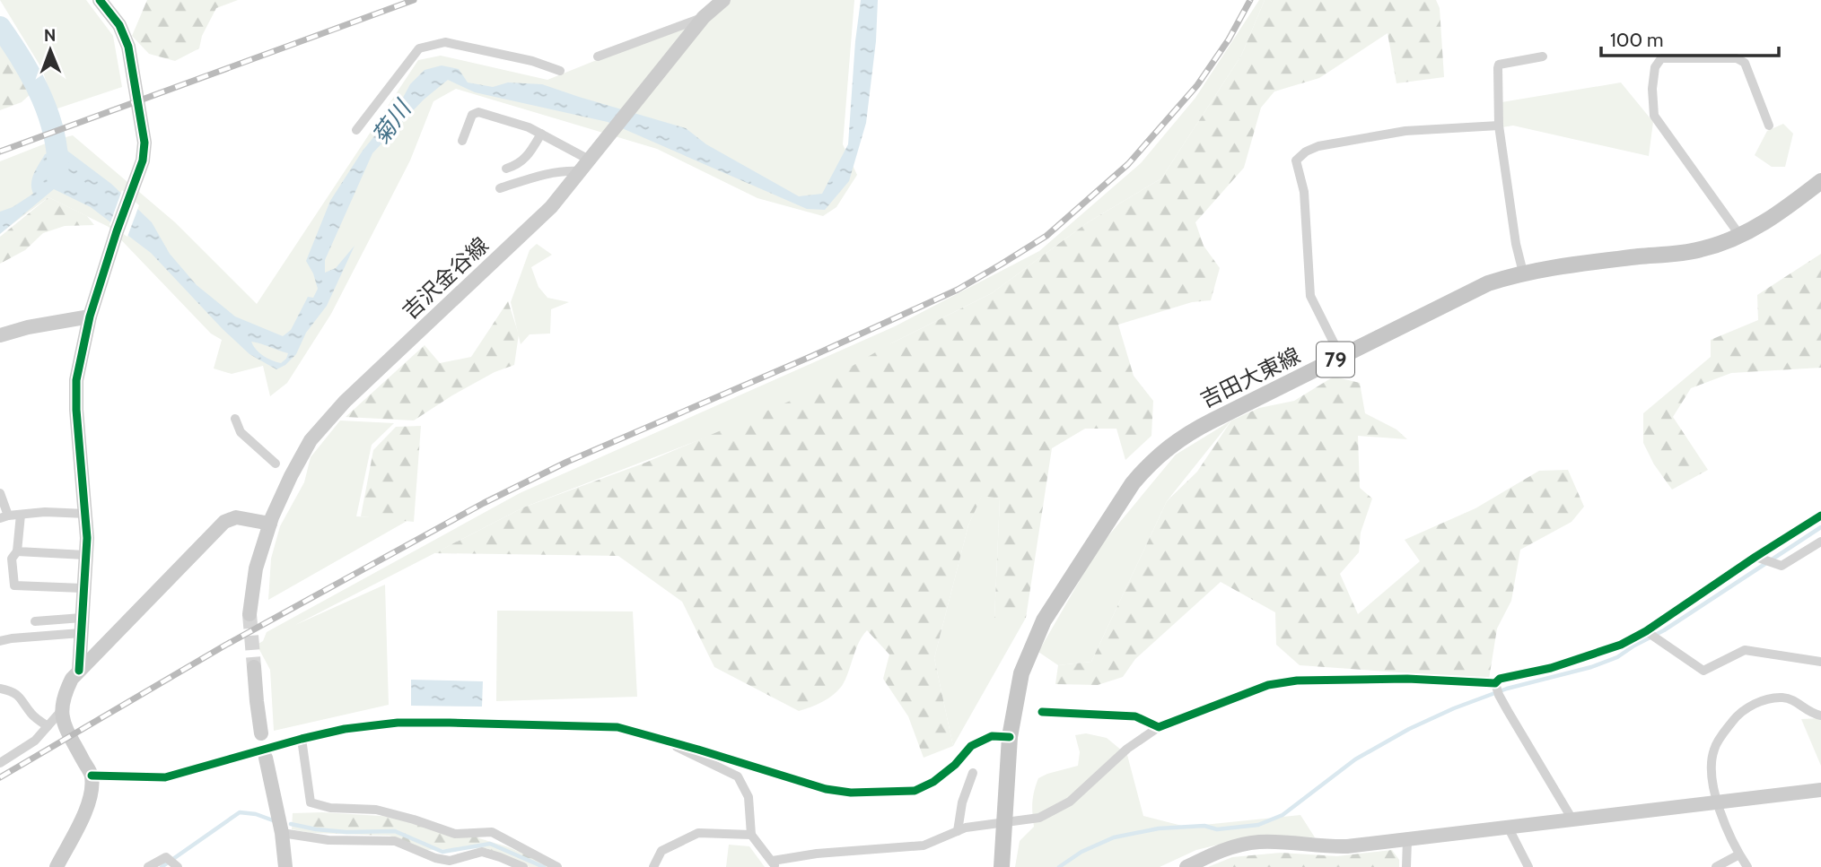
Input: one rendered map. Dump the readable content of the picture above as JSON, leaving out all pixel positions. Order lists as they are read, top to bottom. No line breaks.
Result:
{"streets":{"main road":["79","吉田大東線"],"street":["吉沢金谷線"]},"water":["菊川"],"scale_bar":"100 m","north":"top"}
